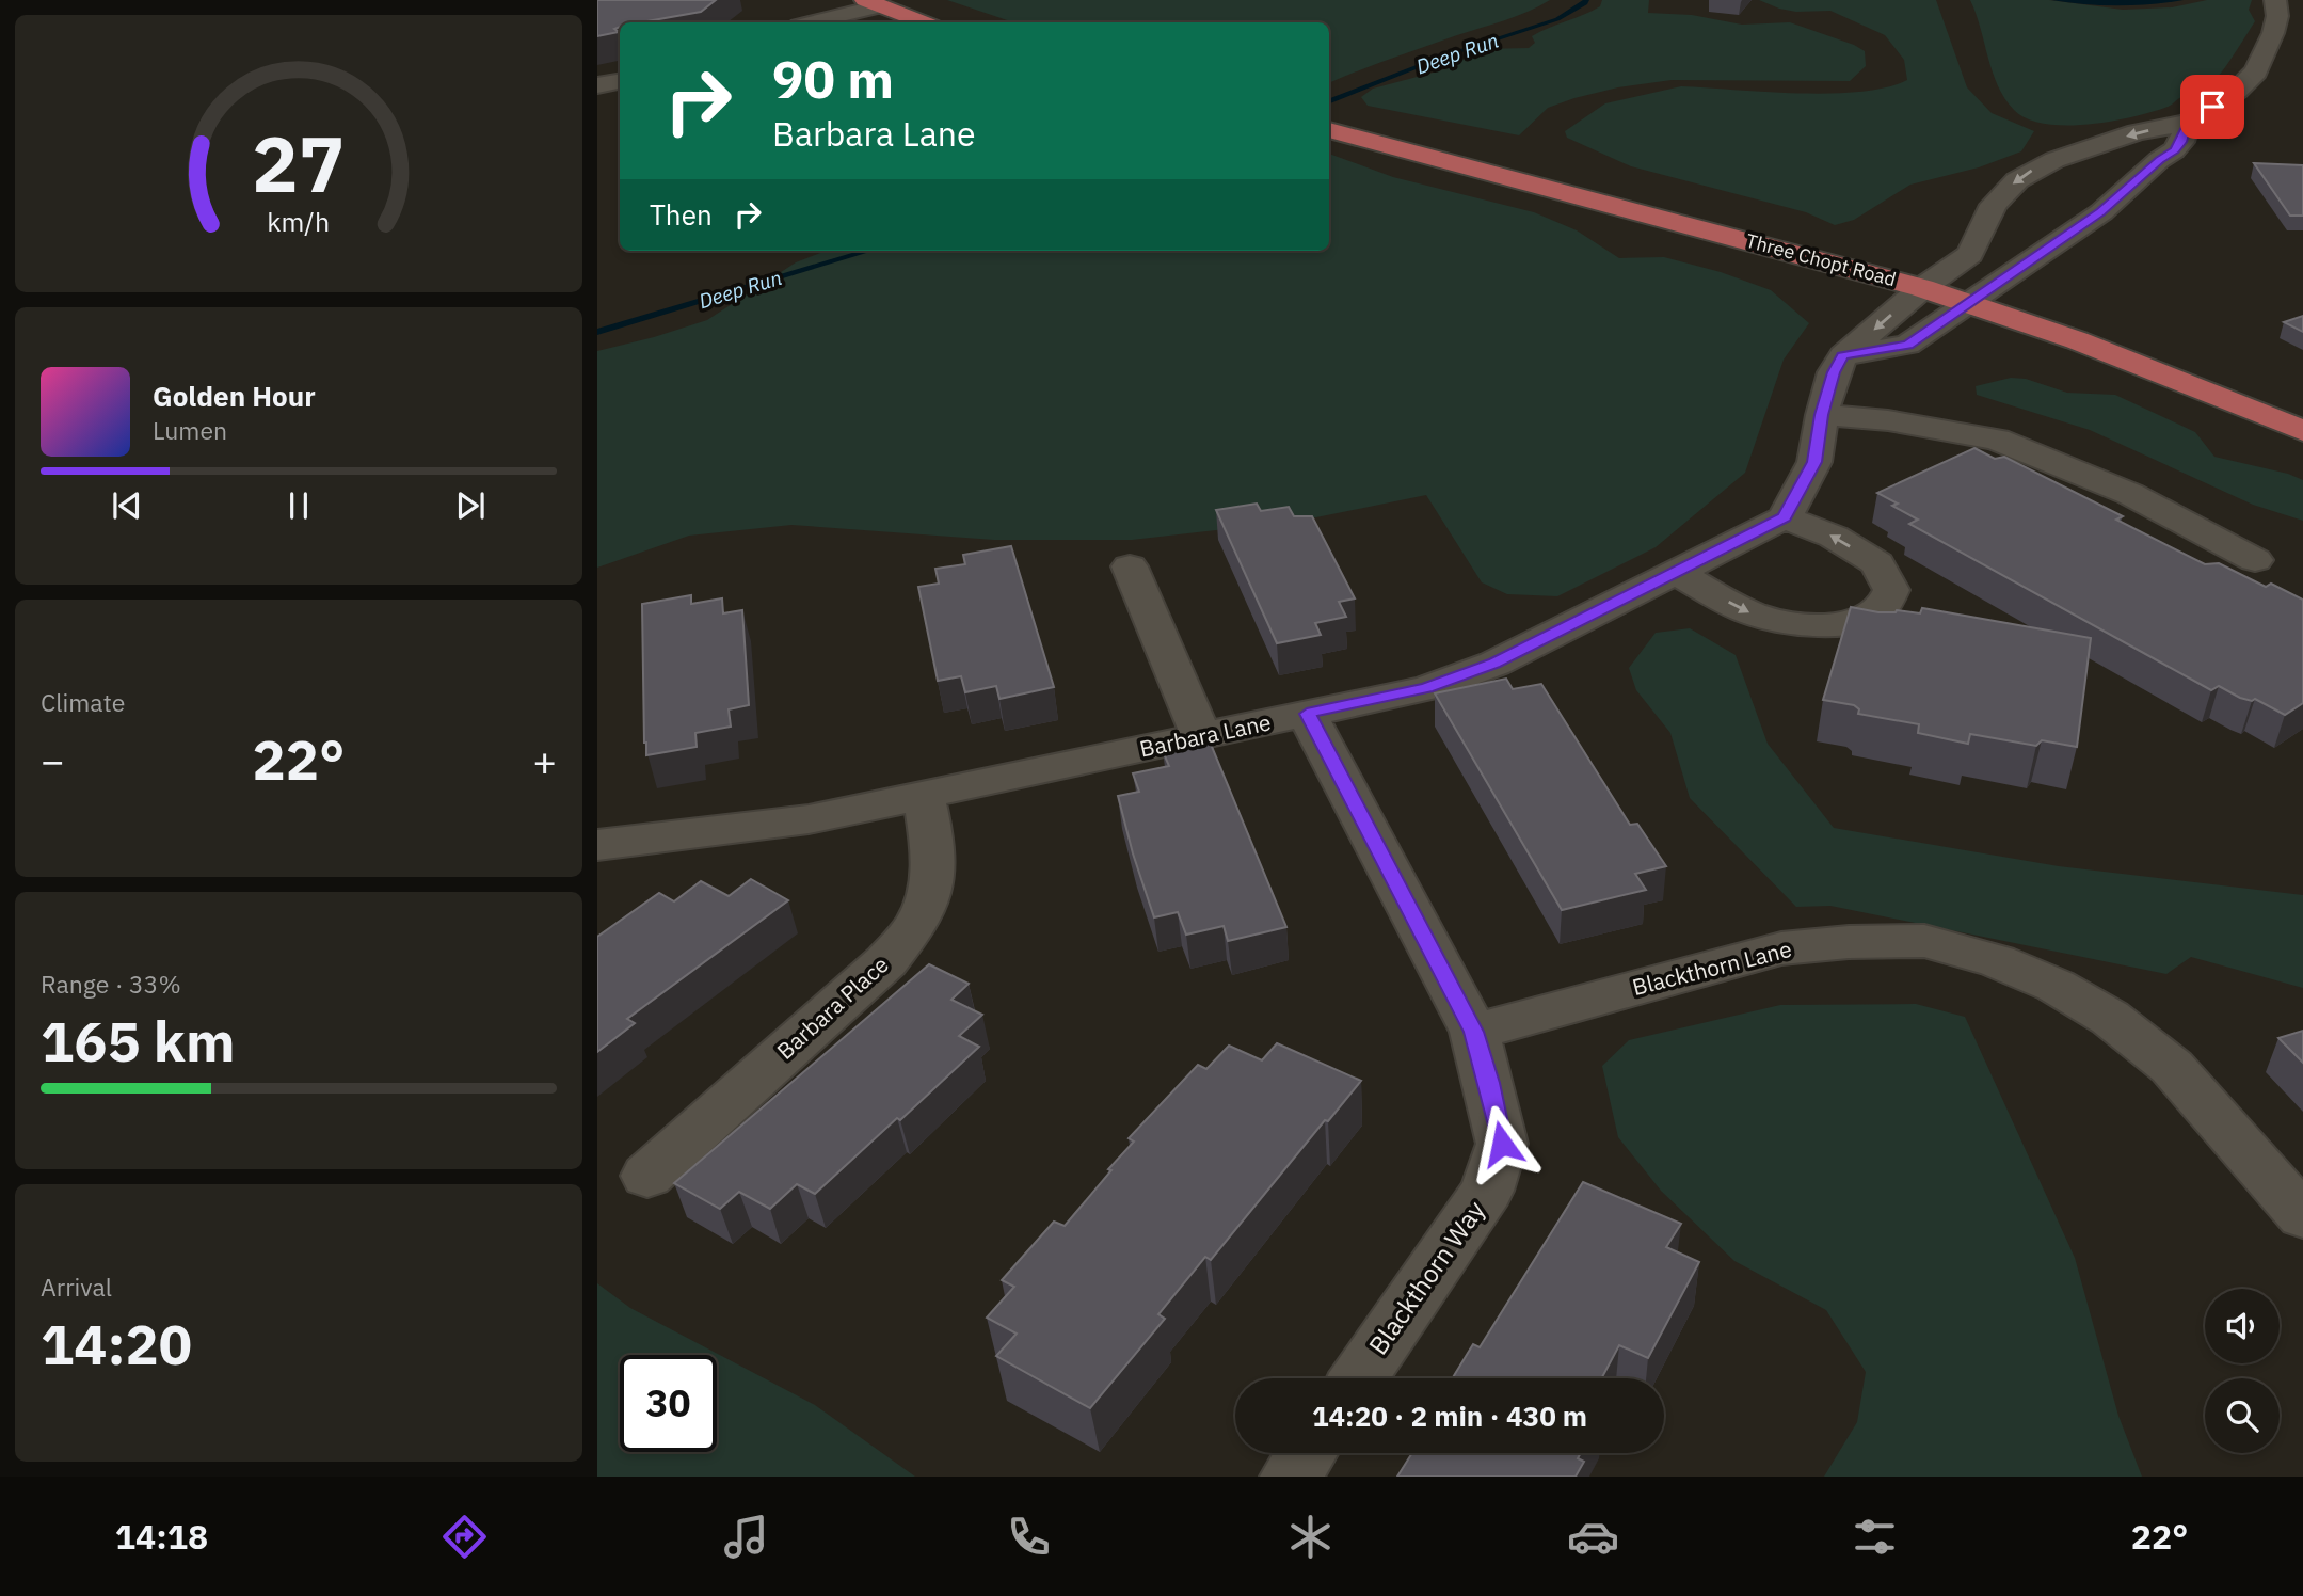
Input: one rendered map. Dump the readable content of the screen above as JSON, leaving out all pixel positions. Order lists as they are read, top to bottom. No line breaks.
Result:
{"streets":{"main road":["Three Chopt Road"],"street":["Barbara Lane","Blackthorn Lane","Barbara Place","Blackthorn Way"]},"crossings":[["Barbara Lane","Barbara Place"],["Barbara Lane","Blackthorn Way"],["Blackthorn Lane","Blackthorn Way"]],"water":["Deep Run"],"page":{"turn":["90 m","Barbara Lane"],"then":"Then","song":["Golden Hour","Lumen"],"tile":["Climate",["Range · 33%","165 km"],["Arrival","14:20"]],"heat":["−","22°","+"],"limit":"30","trip":"14:20 · 2 min · 430 m","tabs":["14:18","22°"],"gauge":["27","km/h"]}}
